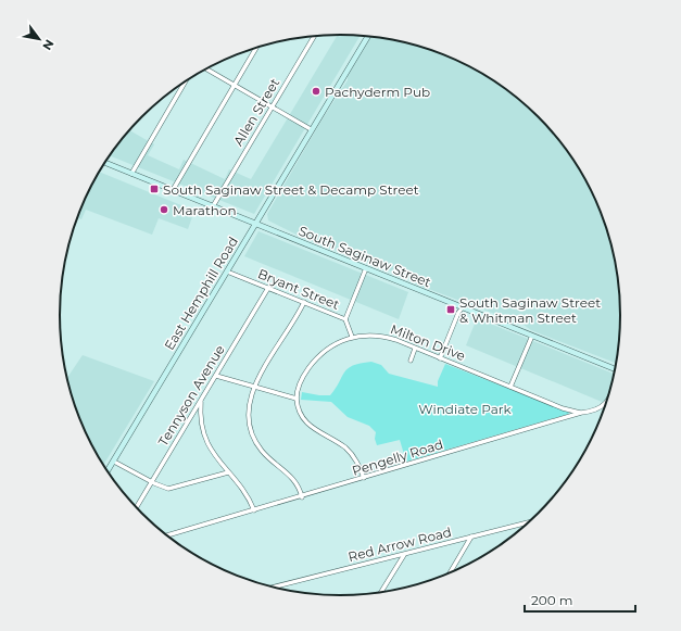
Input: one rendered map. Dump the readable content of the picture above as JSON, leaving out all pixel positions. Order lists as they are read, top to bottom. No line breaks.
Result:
{"streets":{"main road":["South Saginaw Street","East Hemphill Road"],"street":["Allen Street","Bryant Street","Milton Drive","Tennyson Avenue","Pengelly Road","Red Arrow Road"]},"crossings":[["Allen Street","South Saginaw Street"],["South Saginaw Street","East Hemphill Road"],["Bryant Street","East Hemphill Road"],["Bryant Street","Milton Drive"],["Bryant Street","Tennyson Avenue"],["Milton Drive","Pengelly Road"]],"parks":["Windiate Park"],"places":{"other":["Pachyderm Pub","Marathon"],"transit":["South Saginaw Street & Decamp Street","South Saginaw Street & Whitman Street"]},"scale_bar":"200 m","north":"bottom right"}
